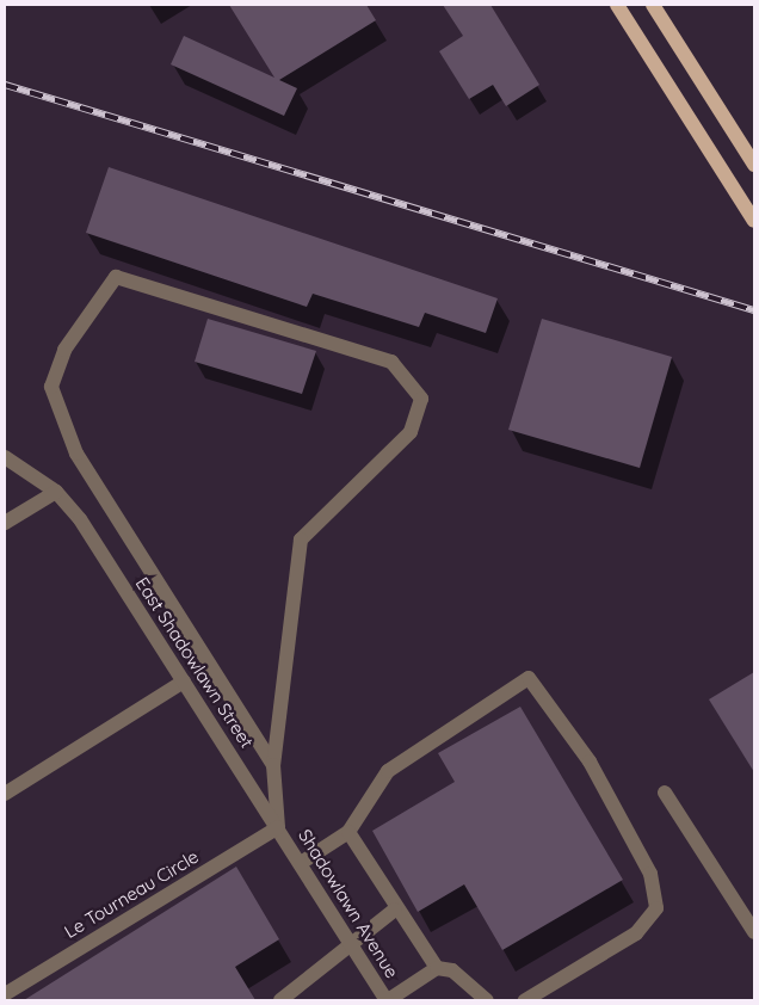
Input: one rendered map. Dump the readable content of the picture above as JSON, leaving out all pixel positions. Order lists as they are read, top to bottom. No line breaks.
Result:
{"streets":{"street":["East Shadowlawn Street","Le Tourneau Circle","Shadowlawn Avenue"]},"crossings":[["East Shadowlawn Street","Le Tourneau Circle"],["East Shadowlawn Street","Shadowlawn Avenue"],["Le Tourneau Circle","Shadowlawn Avenue"]]}
